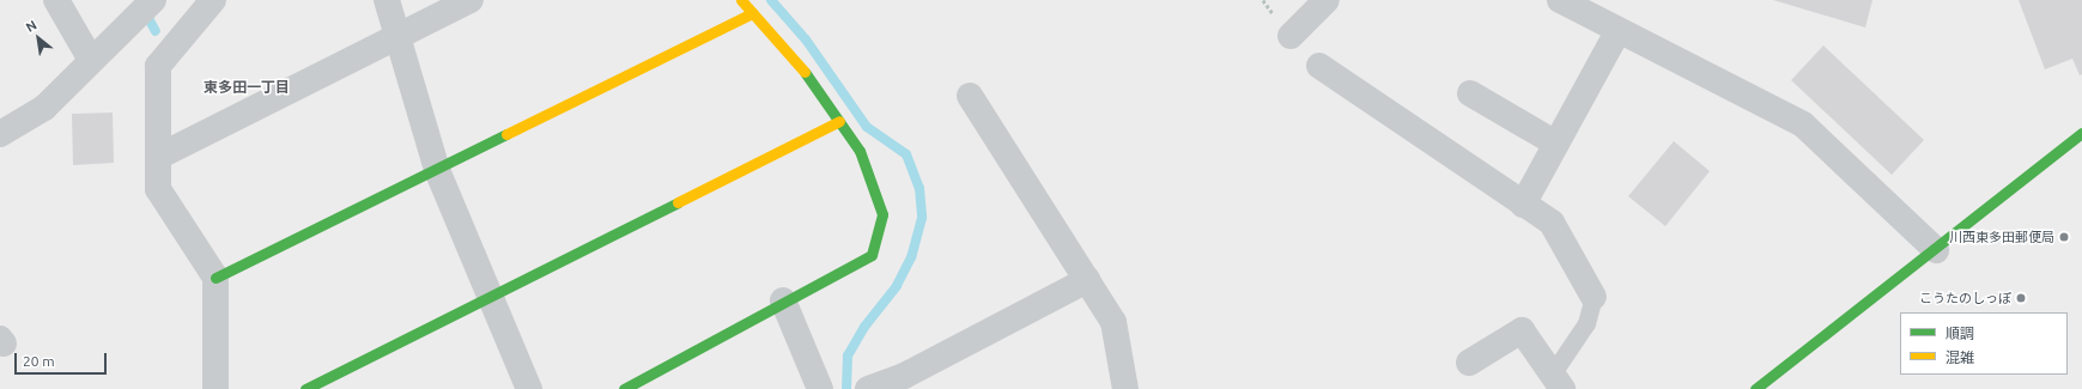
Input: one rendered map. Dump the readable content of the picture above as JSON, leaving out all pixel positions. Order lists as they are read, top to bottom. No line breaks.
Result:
{"districts":["東多田一丁目"],"places":["川西東多田郵便局","こうたのしっぽ"],"legend":["順調","混雑"],"scale_bar":"20 m","north":"top left"}
